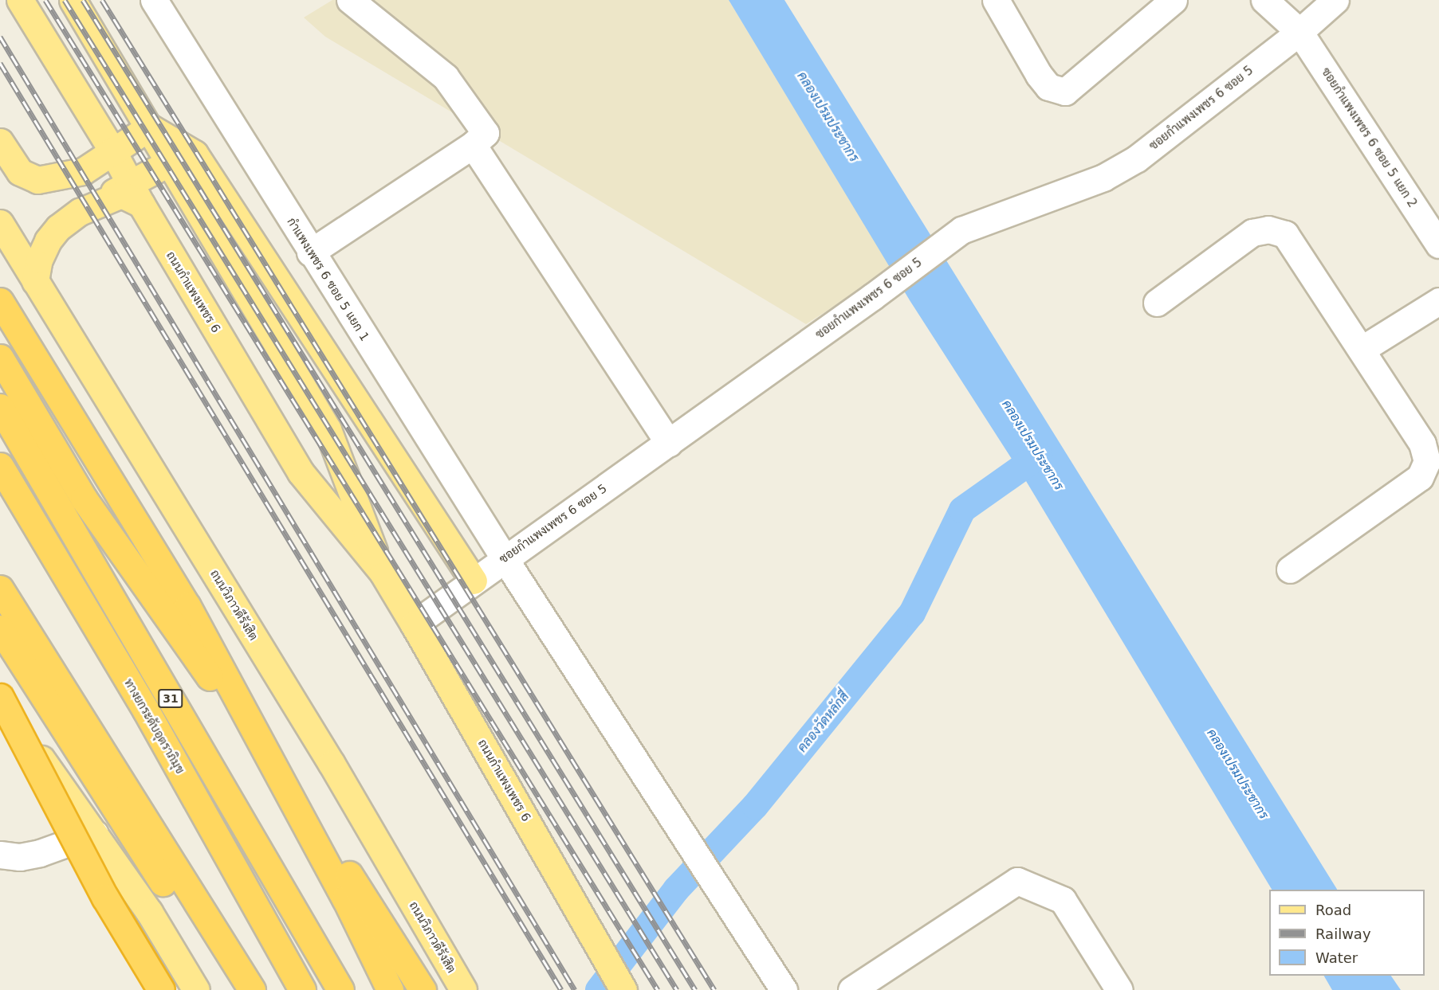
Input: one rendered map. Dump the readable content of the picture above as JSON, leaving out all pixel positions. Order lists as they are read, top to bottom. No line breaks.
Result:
{"streets":{"highway":["31","ทางยกระดับอุตราภิมุข"],"main road":["ถนนกำแพงเพชร 6","ถนนวิภาวดีรังสิต"],"street":["ซอยกำแพงเพชร 6 ซอย 5","ซอยกำแพงเพชร 6 ซอย 5 แยก 2","กำแพงเพชร 6 ซอย 5 แยก 1"]},"crossings":[["ซอยกำแพงเพชร 6 ซอย 5","ซอยกำแพงเพชร 6 ซอย 5 แยก 2"],["ซอยกำแพงเพชร 6 ซอย 5","กำแพงเพชร 6 ซอย 5 แยก 1"],["ซอยกำแพงเพชร 6 ซอย 5","ถนนกำแพงเพชร 6"]],"water":["คลองเปรมประชากร","คลองวัดหลักสี่"],"legend":["Road","Railway","Water"]}
